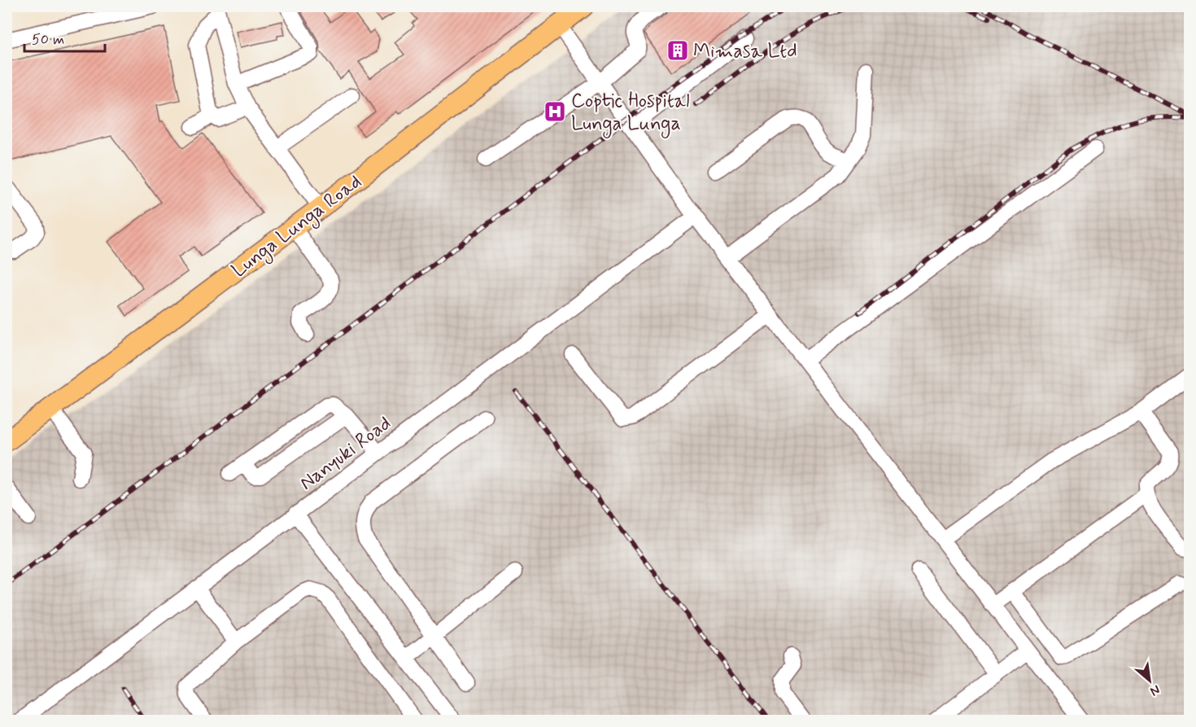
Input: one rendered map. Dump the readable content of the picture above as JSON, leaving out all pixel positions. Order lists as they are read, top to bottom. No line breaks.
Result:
{"streets":{"main road":["Lunga Lunga Road"],"street":["Nanyuki Road"]},"places":{"building":["Mimasa Ltd"],"hospital":["Coptic Hospital Lunga Lunga"]},"scale_bar":"50 m","north":"bottom right"}
